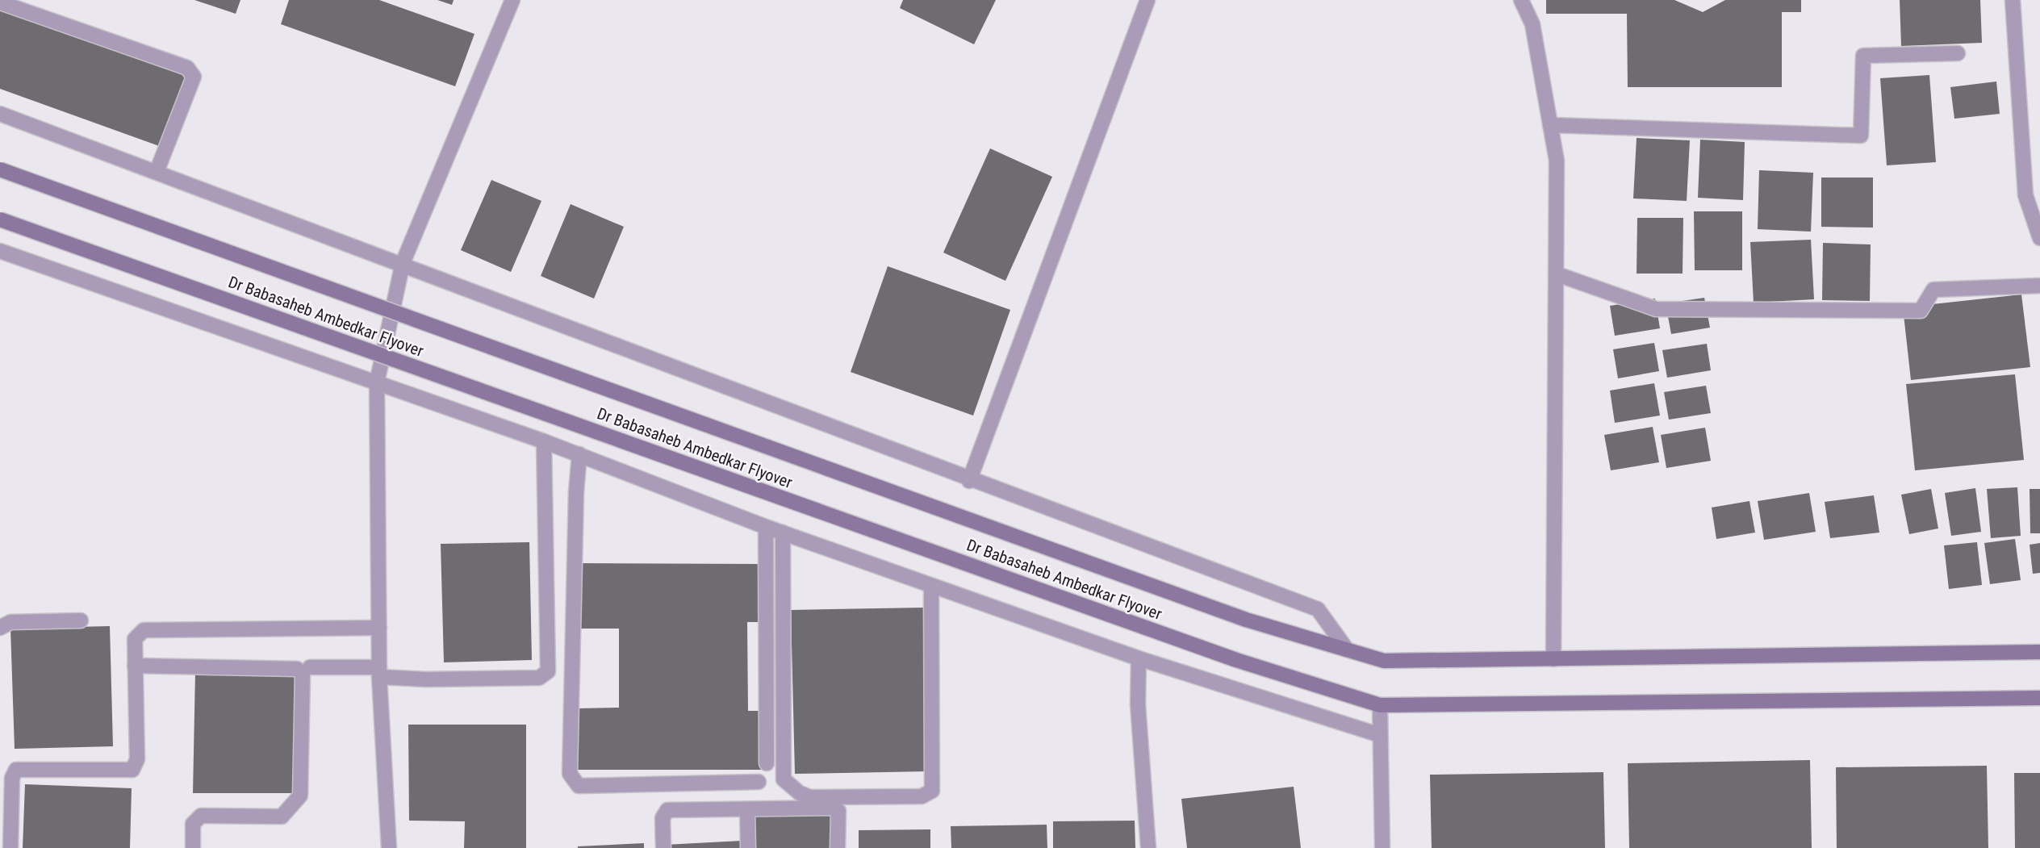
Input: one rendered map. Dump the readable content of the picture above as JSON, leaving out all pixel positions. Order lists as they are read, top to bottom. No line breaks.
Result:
{"streets":{"main road":["Dr Babasaheb Ambedkar Flyover"]}}
